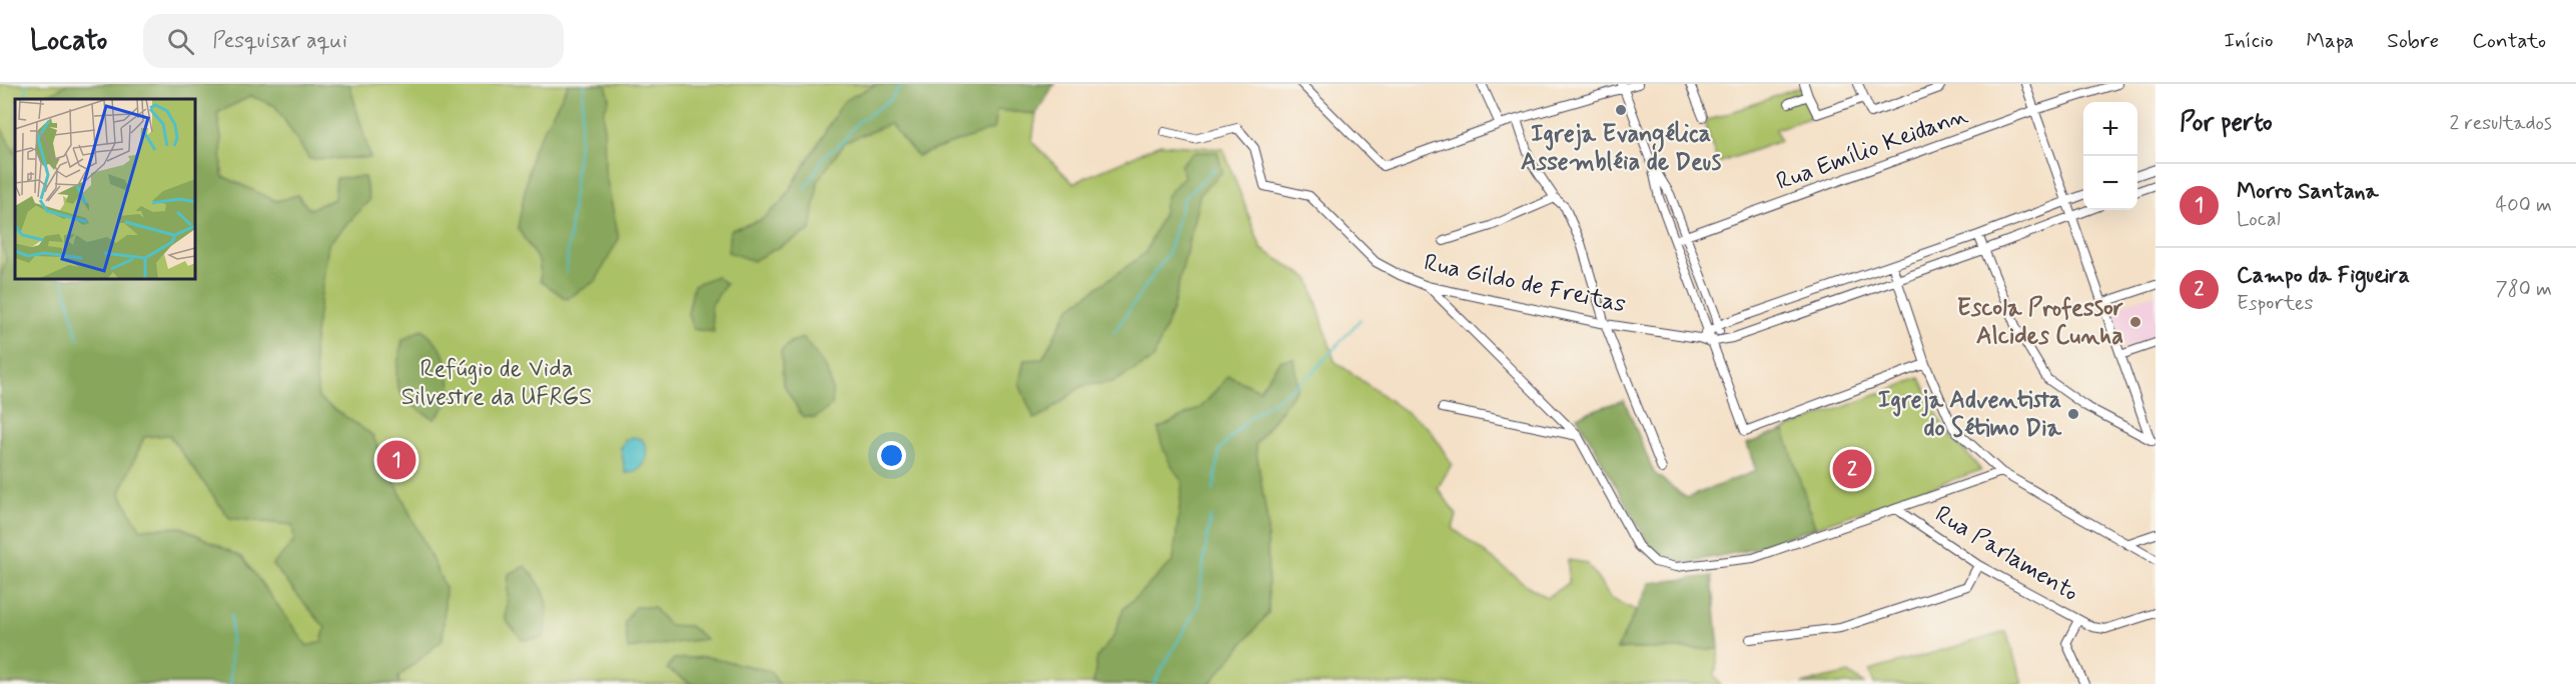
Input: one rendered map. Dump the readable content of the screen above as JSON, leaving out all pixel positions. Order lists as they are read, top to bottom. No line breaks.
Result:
{"streets":{"street":["Rua Emílio Keidann","Rua Gildo de Freitas","Rua Parlamento"]},"parks":["Refúgio de Vida Silvestre da UFRGS"],"places":["Igreja Evangélica Assembléia de Deus","Escola Professor Alcides Cunha","Igreja Adventista do Sétimo Dia"],"page":{"header":"Locato","search":"Pesquisar aqui","nav":["Início","Mapa","Sobre","Contato"],"heading":["Por perto","2 resultados"],"map_buttons":["+","−"],"list":[{"mark":"1","name":"Morro Santana","note":"Local","value":"400 m"},{"mark":"2","name":"Campo da Figueira","note":"Esportes","value":"780 m"}],"pins":["1","2"]}}
